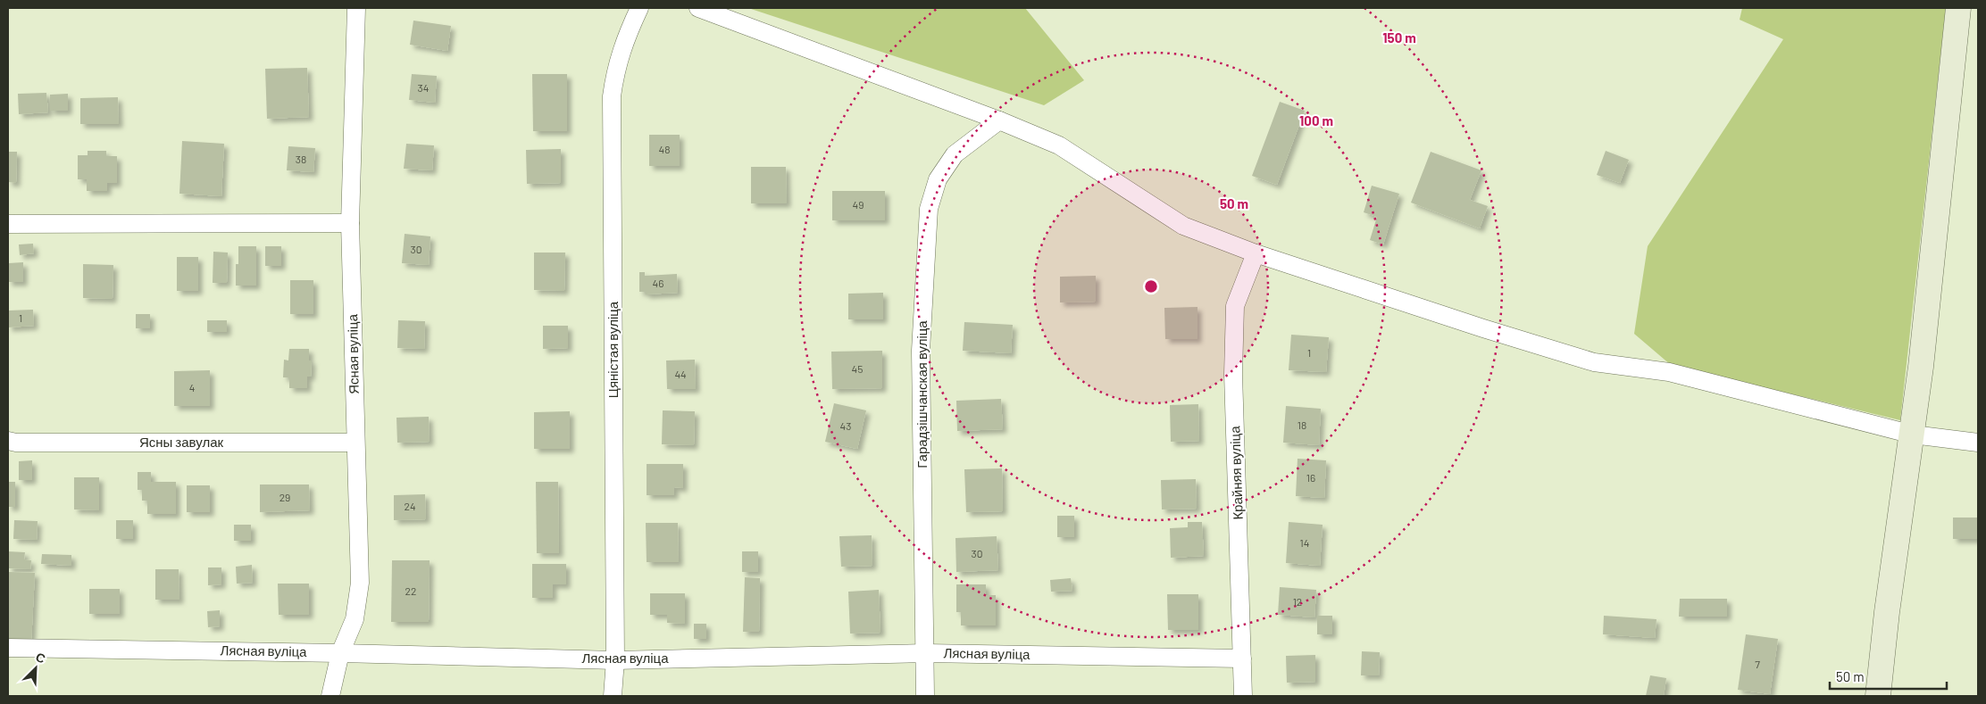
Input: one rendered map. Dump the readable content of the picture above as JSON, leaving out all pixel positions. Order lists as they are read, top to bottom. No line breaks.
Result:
{"streets":{"street":["Цяністая вуліца","Ясная вуліца","Гарадзішчанская вуліца","Ясны завулак","Крайняя вуліца","Лясная вуліца"]},"crossings":[["Цяністая вуліца","Лясная вуліца"],["Ясная вуліца","Ясны завулак"],["Ясная вуліца","Лясная вуліца"],["Гарадзішчанская вуліца","Лясная вуліца"],["Крайняя вуліца","Лясная вуліца"]],"house_numbers":["34","48","38","49","30","46","1","1","45","44","4","18","43","16","29","24","14","30","22","12","7"],"scale_bar":"50 m","north":"top right","rings":["150 m","100 m","50 m"]}
